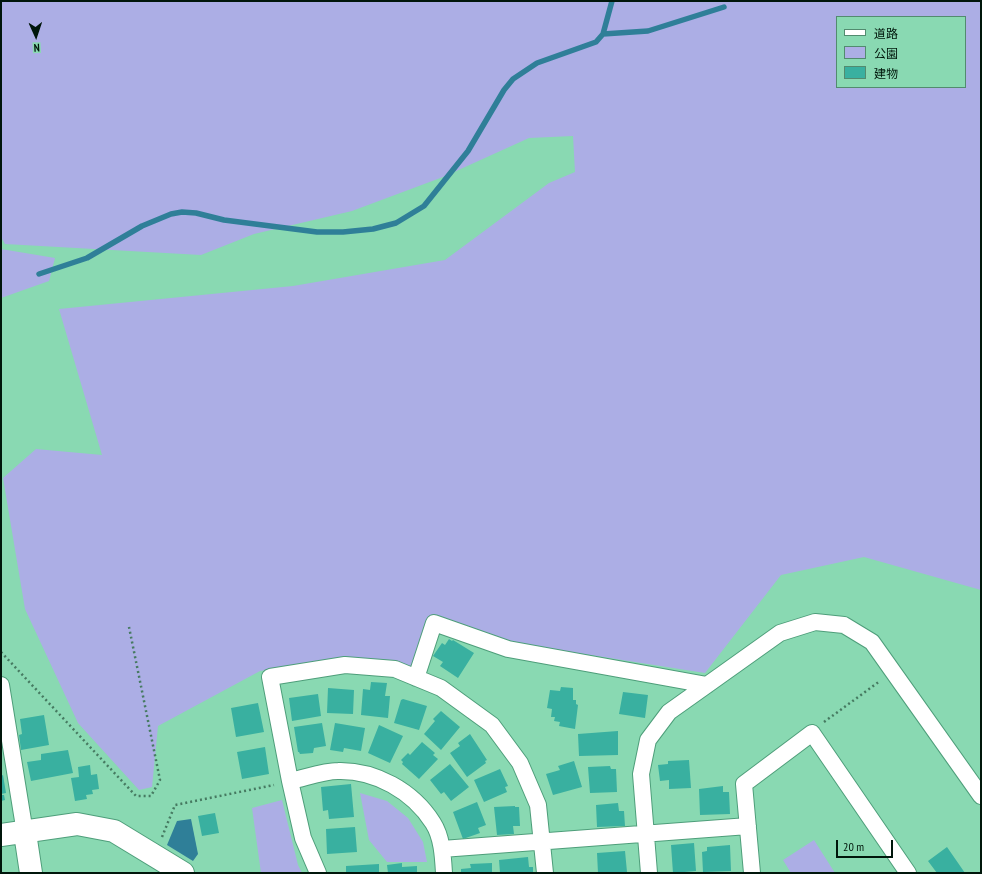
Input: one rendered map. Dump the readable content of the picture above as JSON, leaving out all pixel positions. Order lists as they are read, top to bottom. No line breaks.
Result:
{"legend":["道路","公園","建物"],"scale_bar":"20 m","north":"bottom"}
